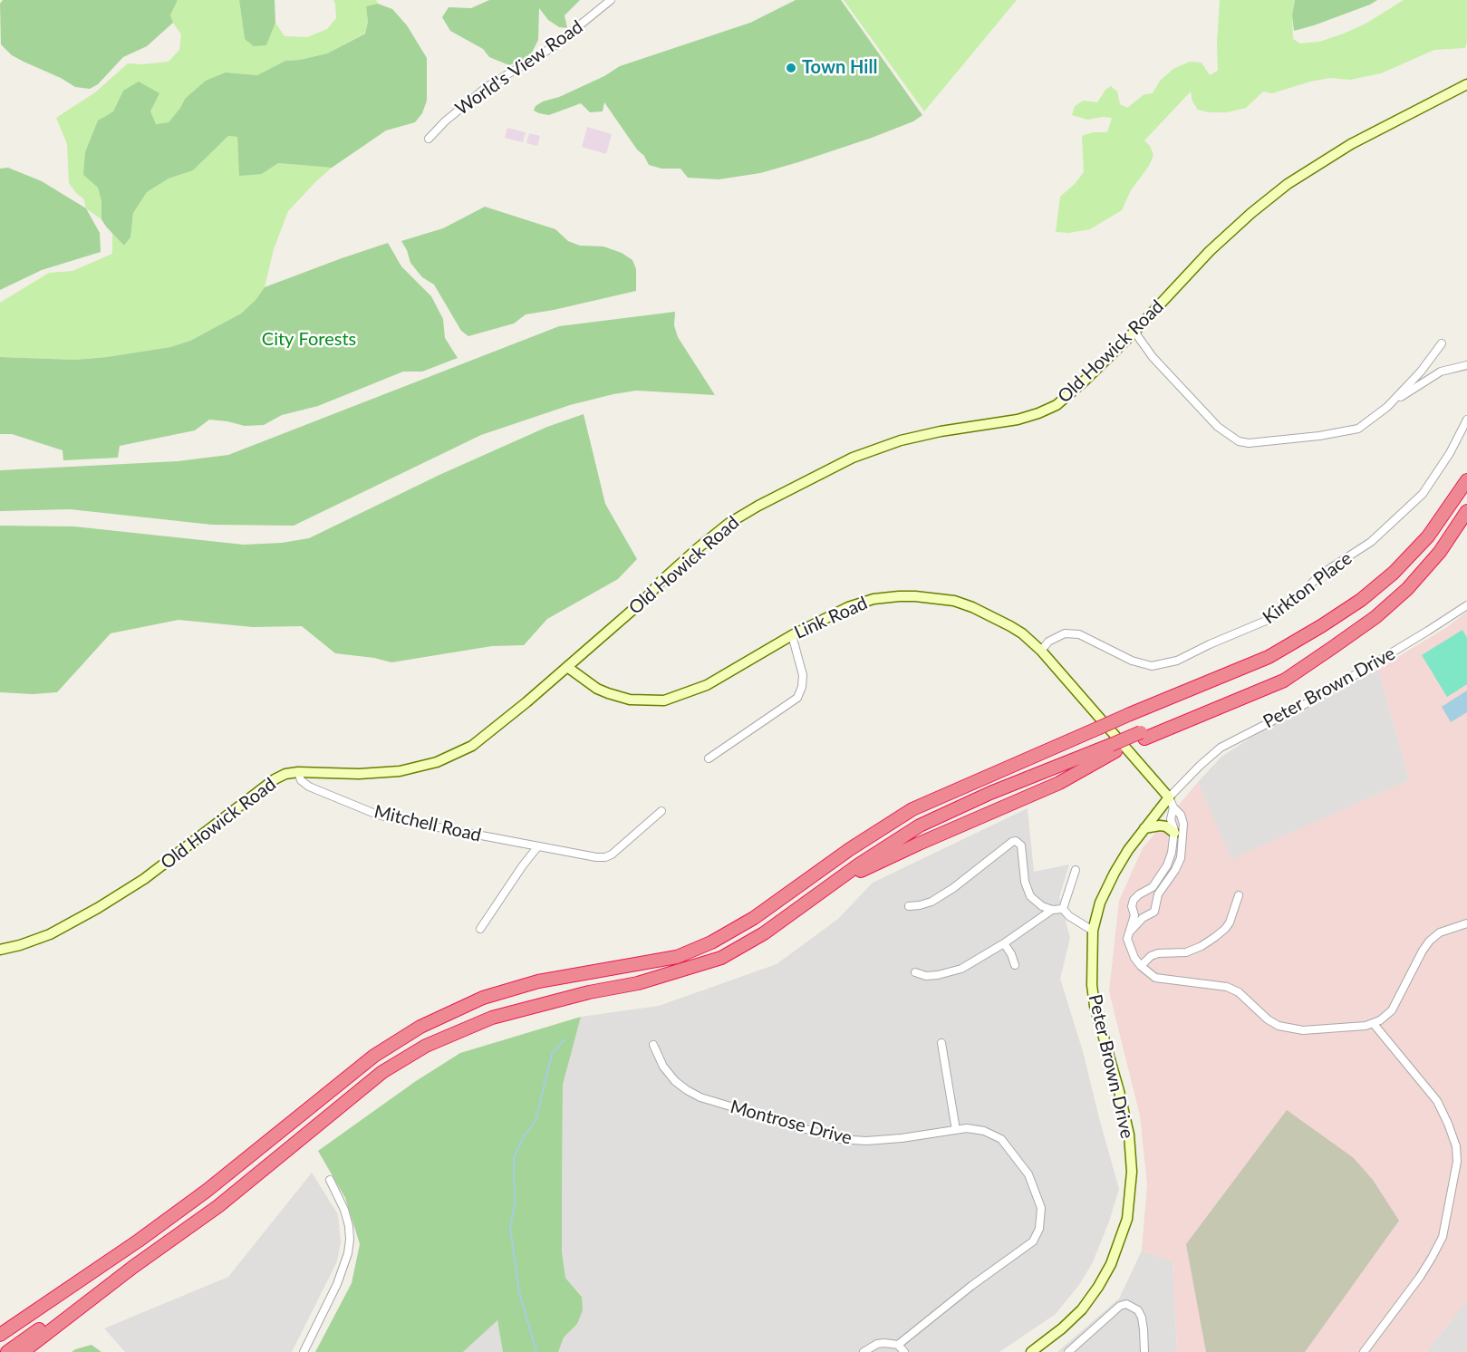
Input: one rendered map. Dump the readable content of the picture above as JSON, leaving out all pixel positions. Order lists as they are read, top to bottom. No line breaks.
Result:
{"streets":{"main road":["Old Howick Road","Link Road","Peter Brown Drive"],"street":["World's View Road","Kirkton Place","Mitchell Road","Montrose Drive"]},"crossings":[["Old Howick Road","Link Road"],["Old Howick Road","Mitchell Road"],["Kirkton Place","Link Road"],["Link Road","Peter Brown Drive"]],"parks":["City Forests"],"places":["Town Hill"]}
